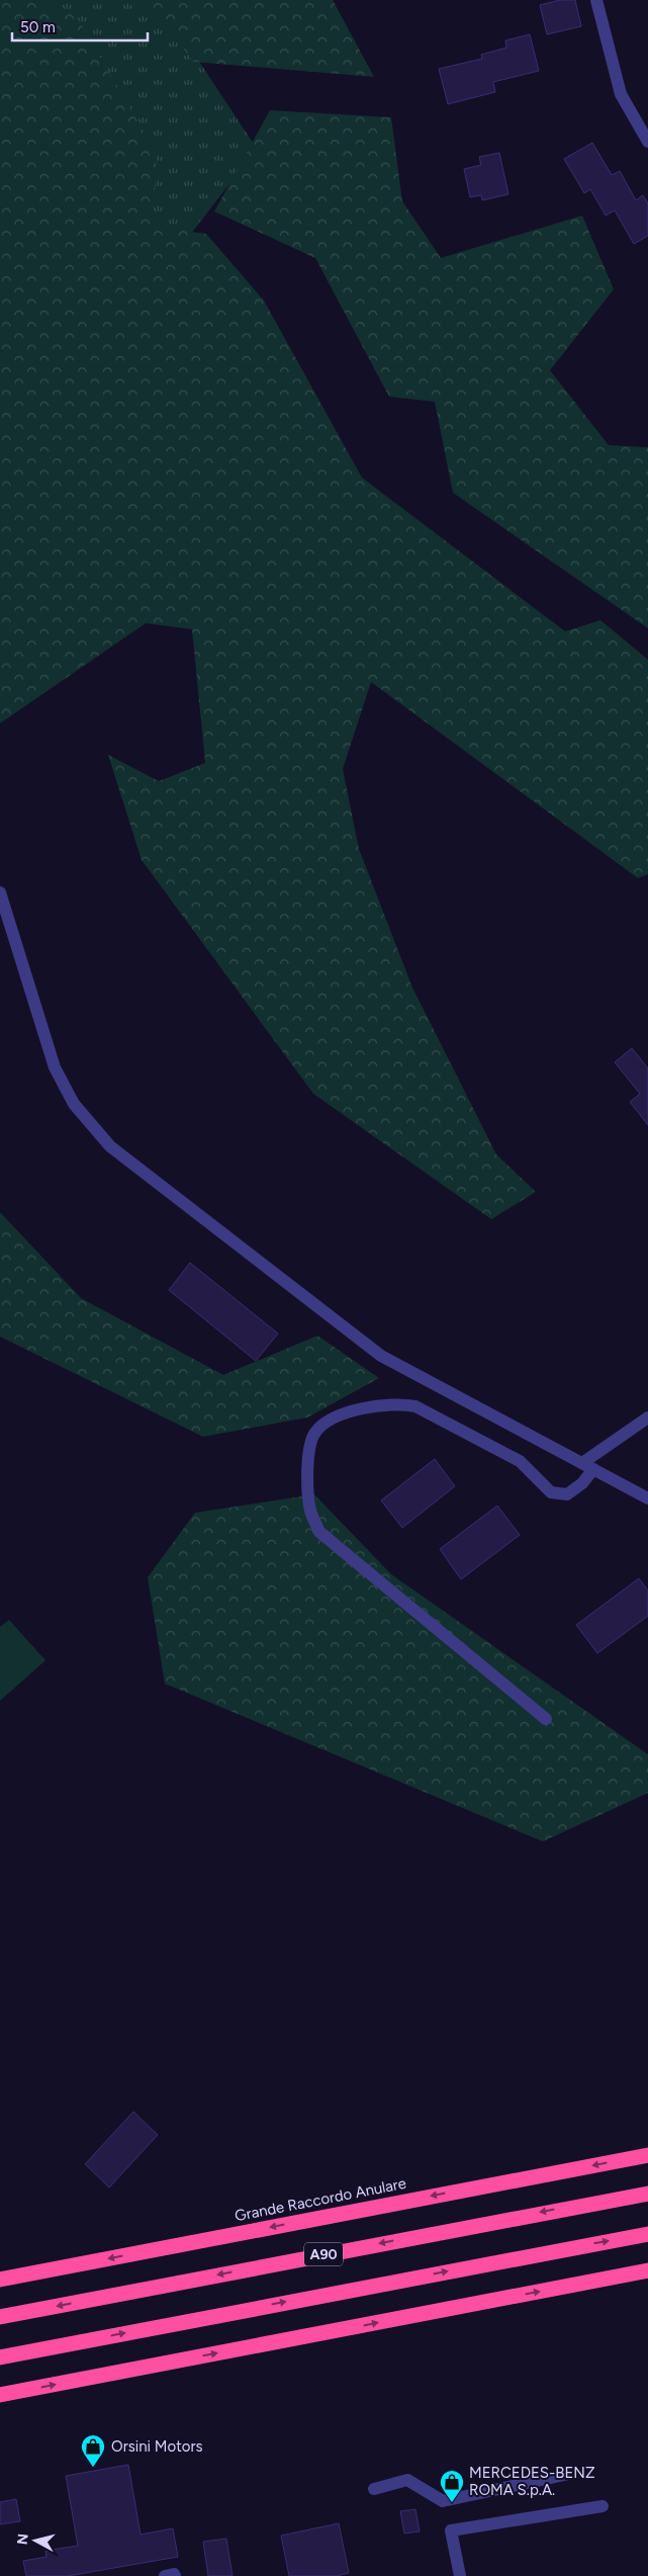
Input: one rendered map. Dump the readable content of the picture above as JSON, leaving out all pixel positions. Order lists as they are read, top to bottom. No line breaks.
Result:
{"streets":{"highway":["Grande Raccordo Anulare","A90"]},"places":{"shop":["Orsini Motors","MERCEDES-BENZ ROMA S.p.A."]},"scale_bar":"50 m","north":"left"}
